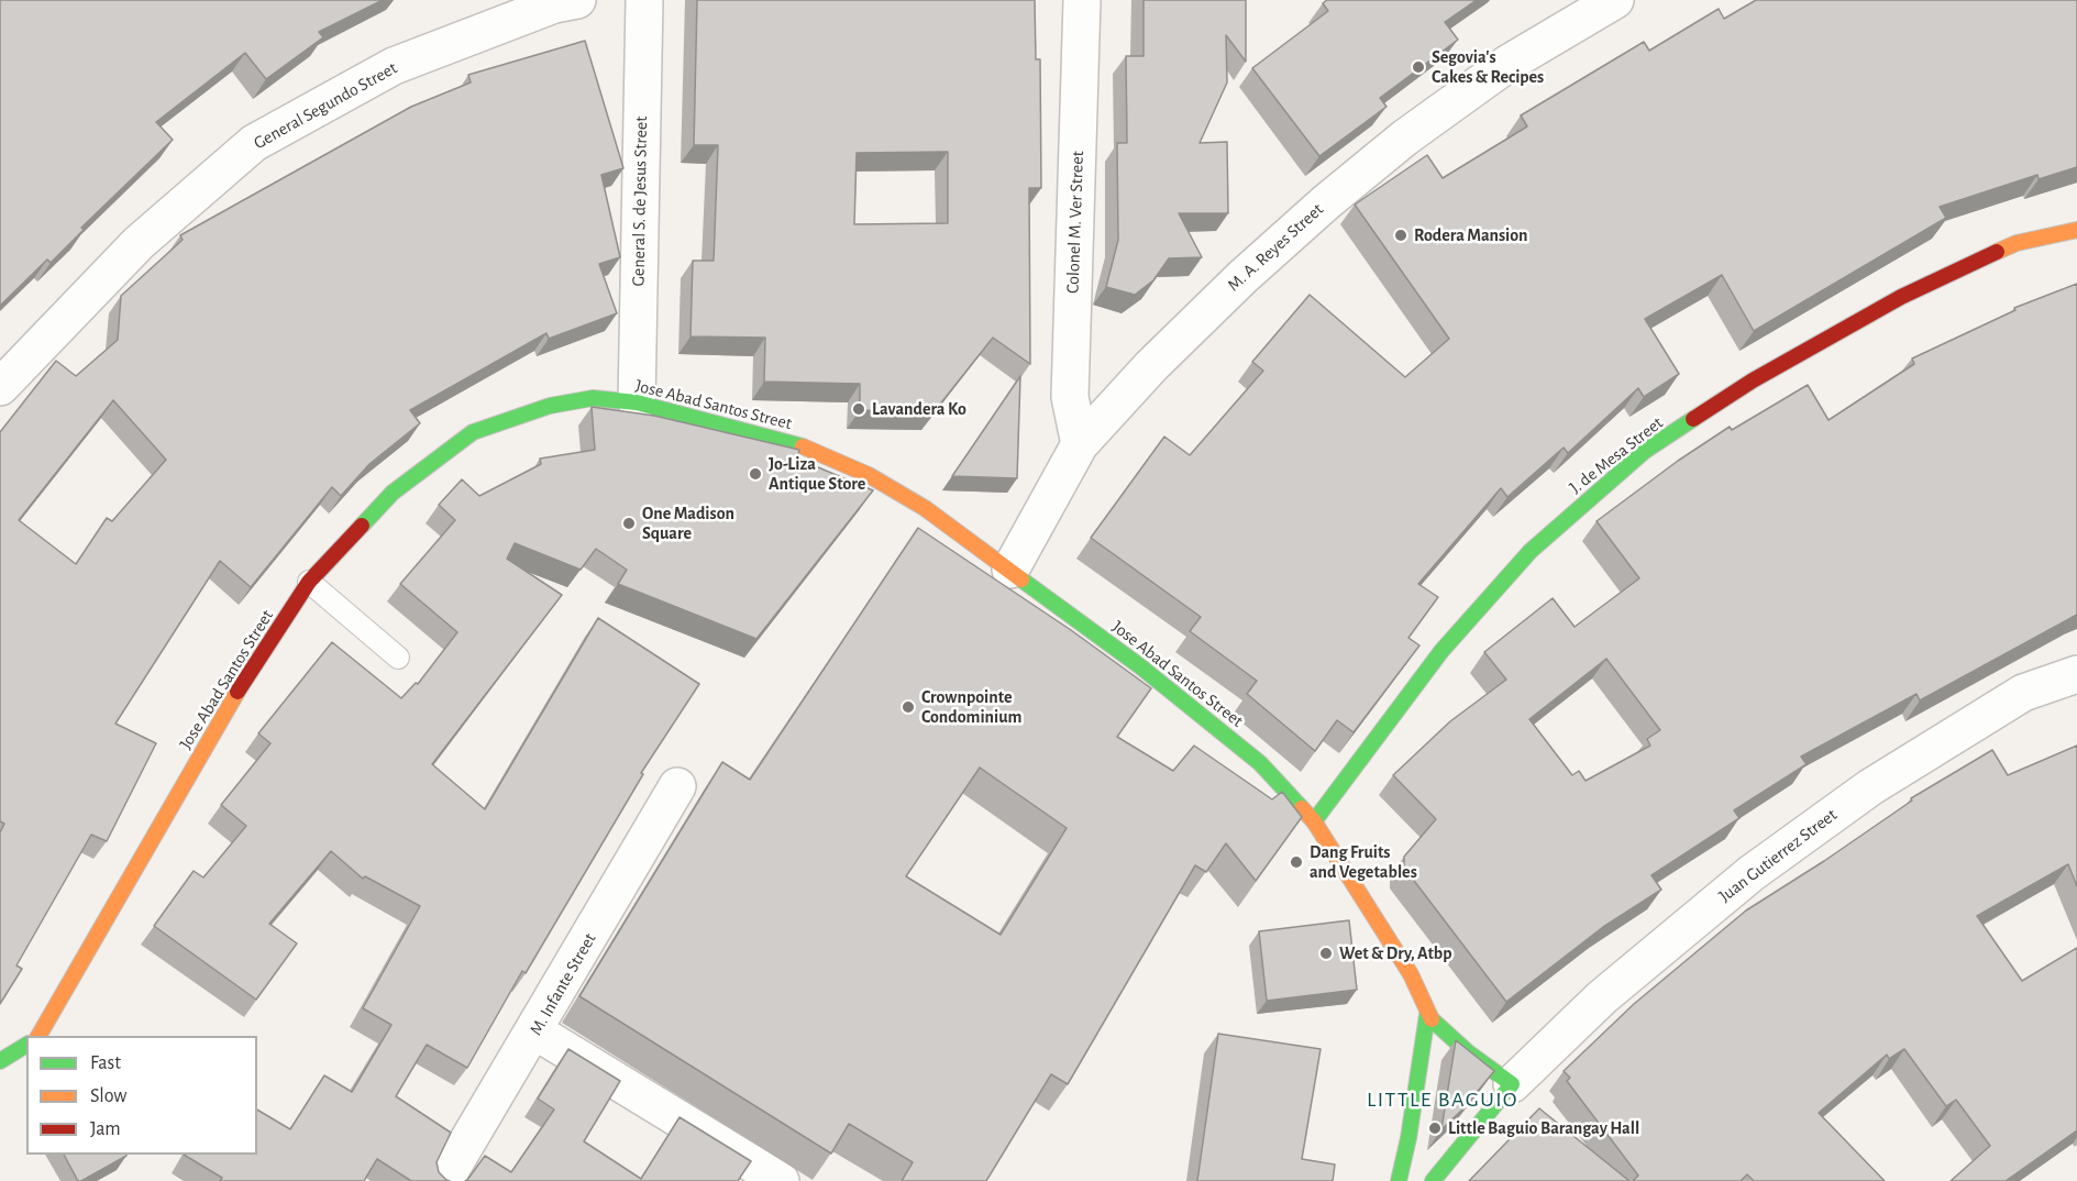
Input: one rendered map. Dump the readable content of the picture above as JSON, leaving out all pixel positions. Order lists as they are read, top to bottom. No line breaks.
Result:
{"streets":{"street":["General Segundo Street","General S. de Jesus Street","Colonel M. Ver Street","M. A. Reyes Street","Jose Abad Santos Street","J. de Mesa Street","Juan Gutierrez Street","M. Infante Street"]},"crossings":[["General S. de Jesus Street","Jose Abad Santos Street"],["Colonel M. Ver Street","M. A. Reyes Street"],["M. A. Reyes Street","Jose Abad Santos Street"],["Jose Abad Santos Street","J. de Mesa Street"],["Jose Abad Santos Street","Juan Gutierrez Street"]],"districts":["LITTLE BAGUIO"],"places":["Segovia's Cakes & Recipes","Rodera Mansion","Lavandera Ko","Jo-Liza Antique Store","One Madison Square","Crownpointe Condominium","Dang Fruits and Vegetables","Wet & Dry, Atbp","Little Baguio Barangay Hall"],"legend":["Fast","Slow","Jam"]}
